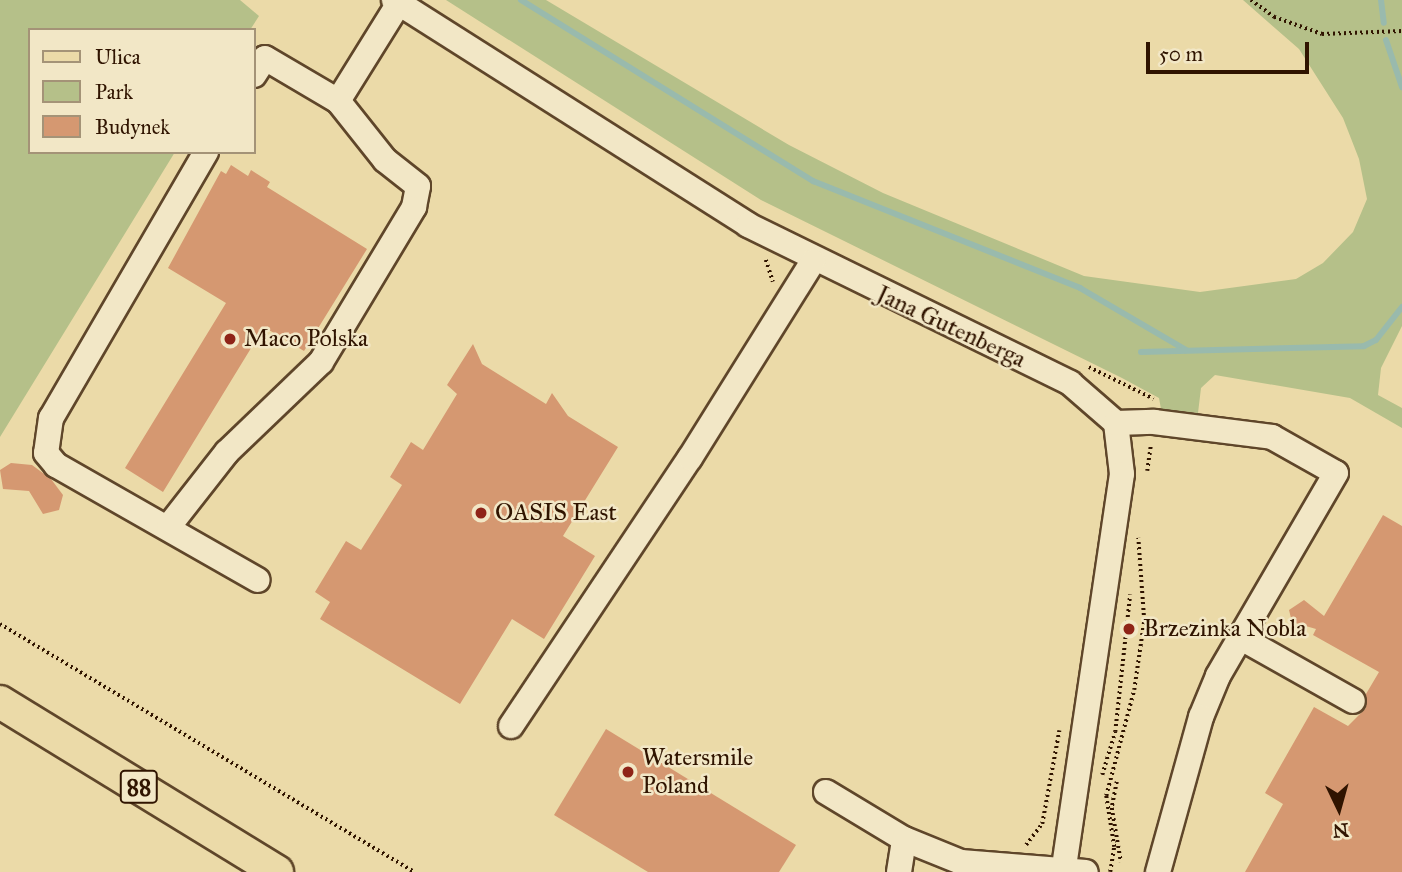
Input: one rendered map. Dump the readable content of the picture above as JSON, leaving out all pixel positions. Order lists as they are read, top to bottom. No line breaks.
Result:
{"streets":{"main road":["88"],"street":["Jana Gutenberga"]},"places":["Maco Polska","OASIS East","Brzezinka Nobla","Watersmile Poland"],"legend":["Ulica","Park","Budynek"],"scale_bar":"50 m","north":"bottom"}
